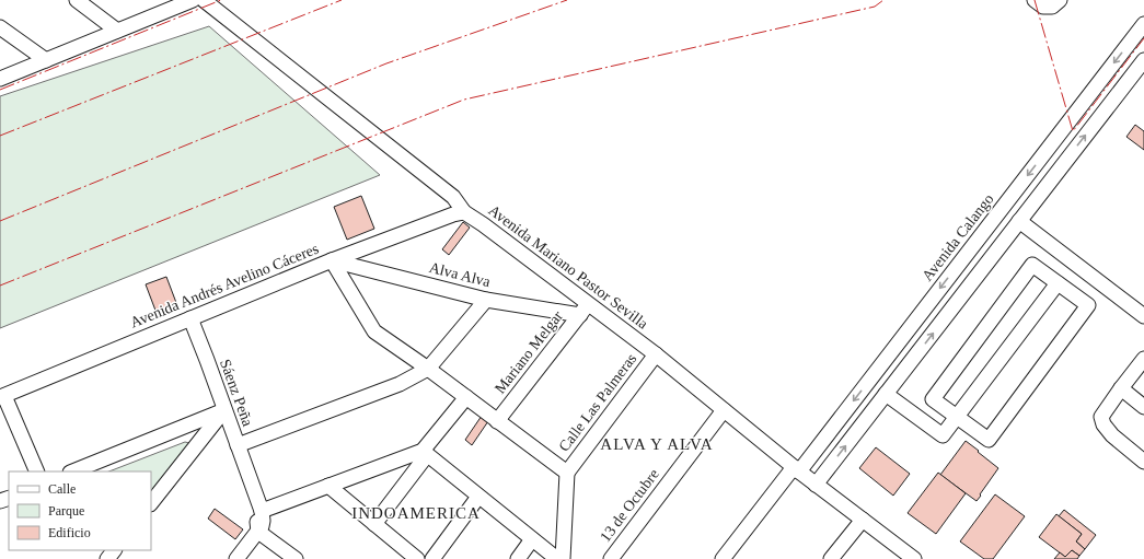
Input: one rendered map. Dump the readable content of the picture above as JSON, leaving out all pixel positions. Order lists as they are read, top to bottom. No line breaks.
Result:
{"streets":{"street":["Avenida Calango","Avenida Mariano Pastor Sevilla","Alva Alva","Avenida Andrés Avelino Cáceres","Mariano Melgar","Sáenz Peña","Calle Las Palmeras","13 de Octubre"]},"crossings":[["Avenida Calango","Avenida Mariano Pastor Sevilla"],["Avenida Mariano Pastor Sevilla","Alva Alva"],["Avenida Mariano Pastor Sevilla","Avenida Andrés Avelino Cáceres"],["Avenida Mariano Pastor Sevilla","Mariano Melgar"],["Avenida Mariano Pastor Sevilla","Calle Las Palmeras"],["Avenida Mariano Pastor Sevilla","13 de Octubre"],["Alva Alva","Avenida Andrés Avelino Cáceres"],["Alva Alva","Mariano Melgar"],["Avenida Andrés Avelino Cáceres","Sáenz Peña"]],"districts":["ALVA Y ALVA","INDOAMERICA"],"legend":["Calle","Parque","Edificio"]}
